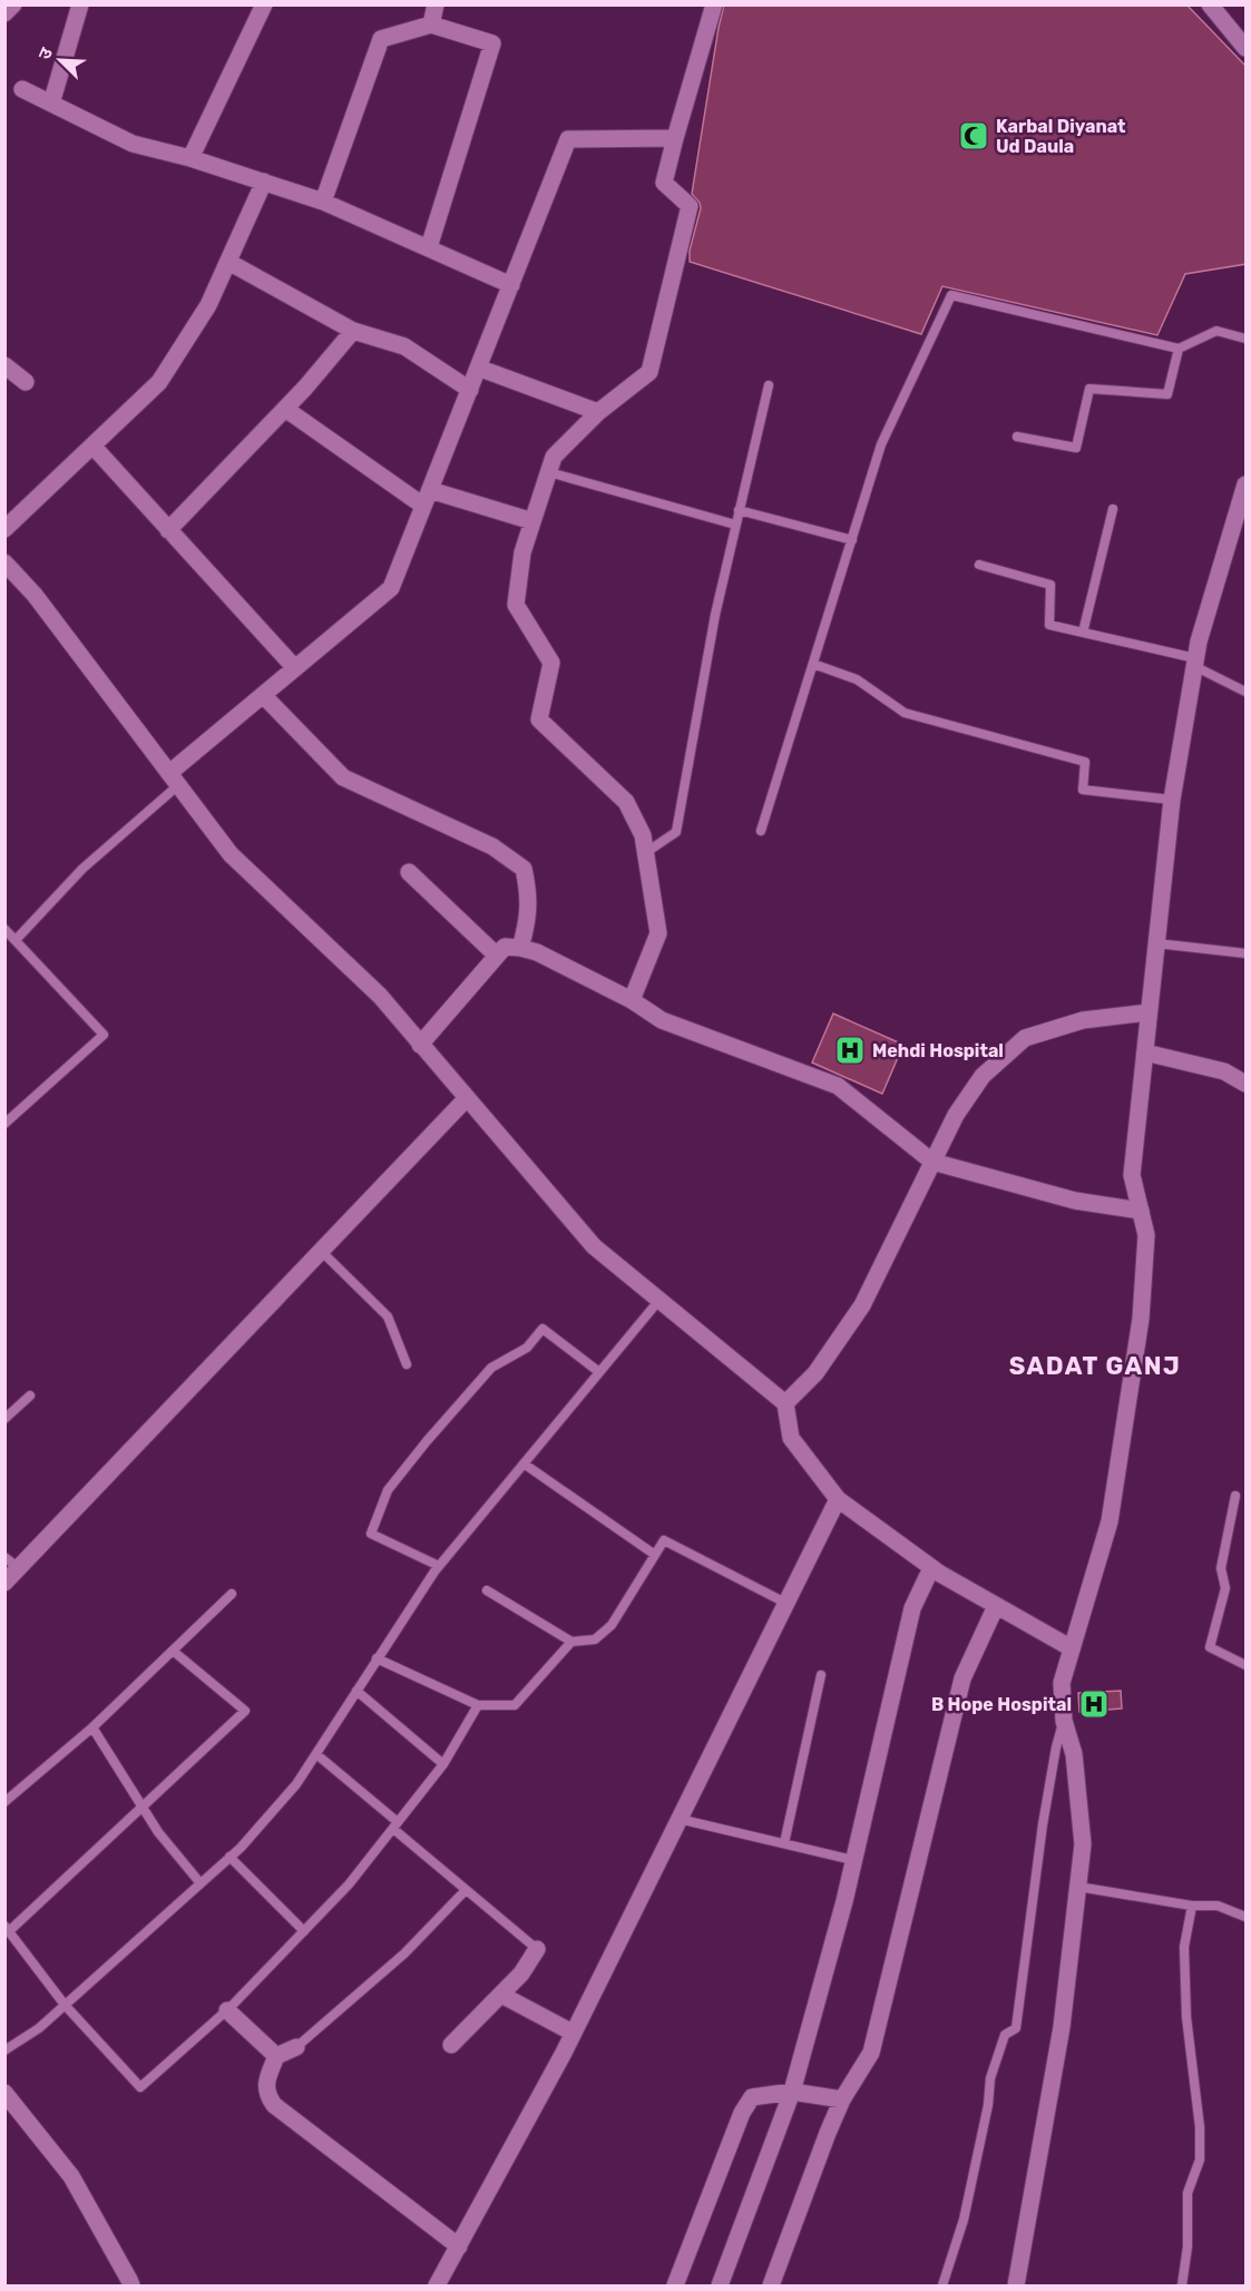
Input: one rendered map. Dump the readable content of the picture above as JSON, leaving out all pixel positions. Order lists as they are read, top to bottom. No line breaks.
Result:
{"districts":["SADAT GANJ"],"places":{"mosque":["Karbal Diyanat Ud Daula"],"hospital":["Mehdi Hospital","B Hope Hospital"]},"north":"top left"}
